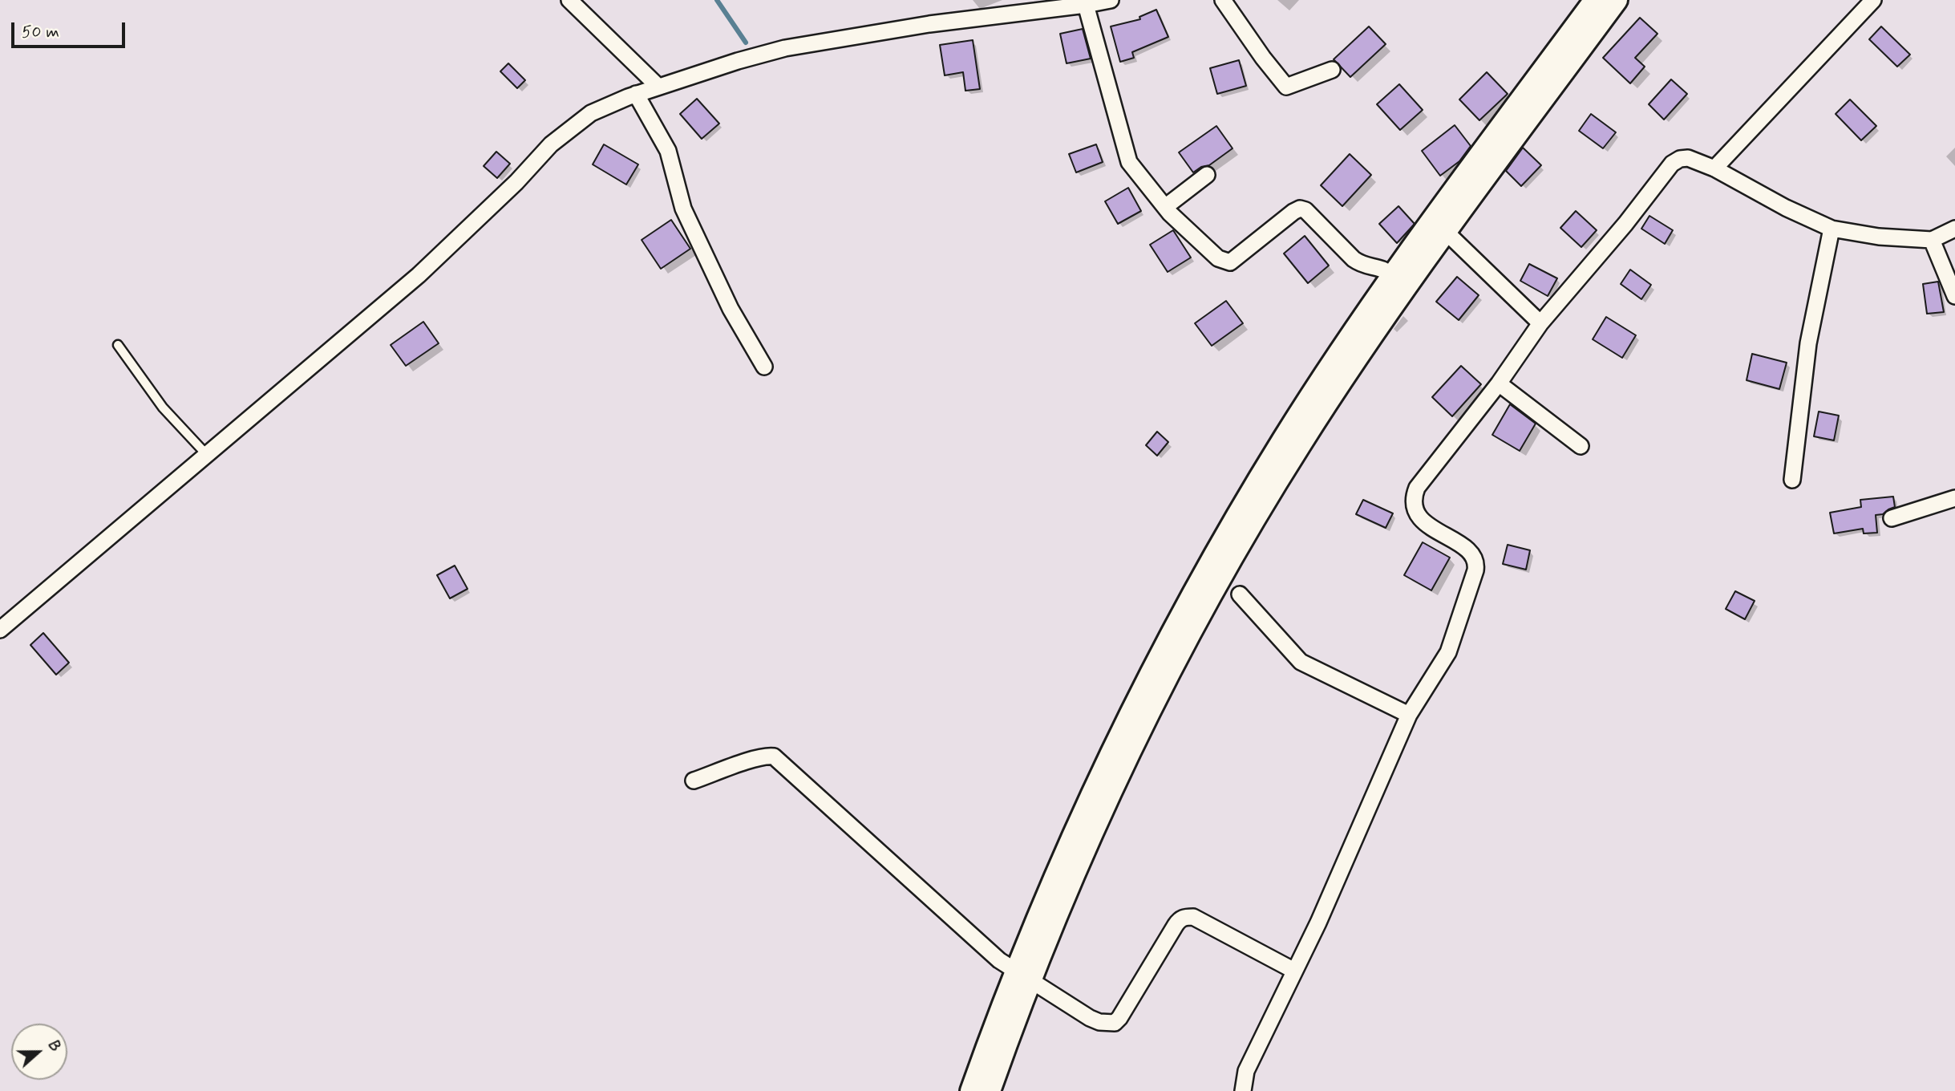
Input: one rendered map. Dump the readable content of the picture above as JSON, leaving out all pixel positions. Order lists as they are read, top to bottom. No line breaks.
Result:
{"scale_bar":"50 m","north":"right"}
